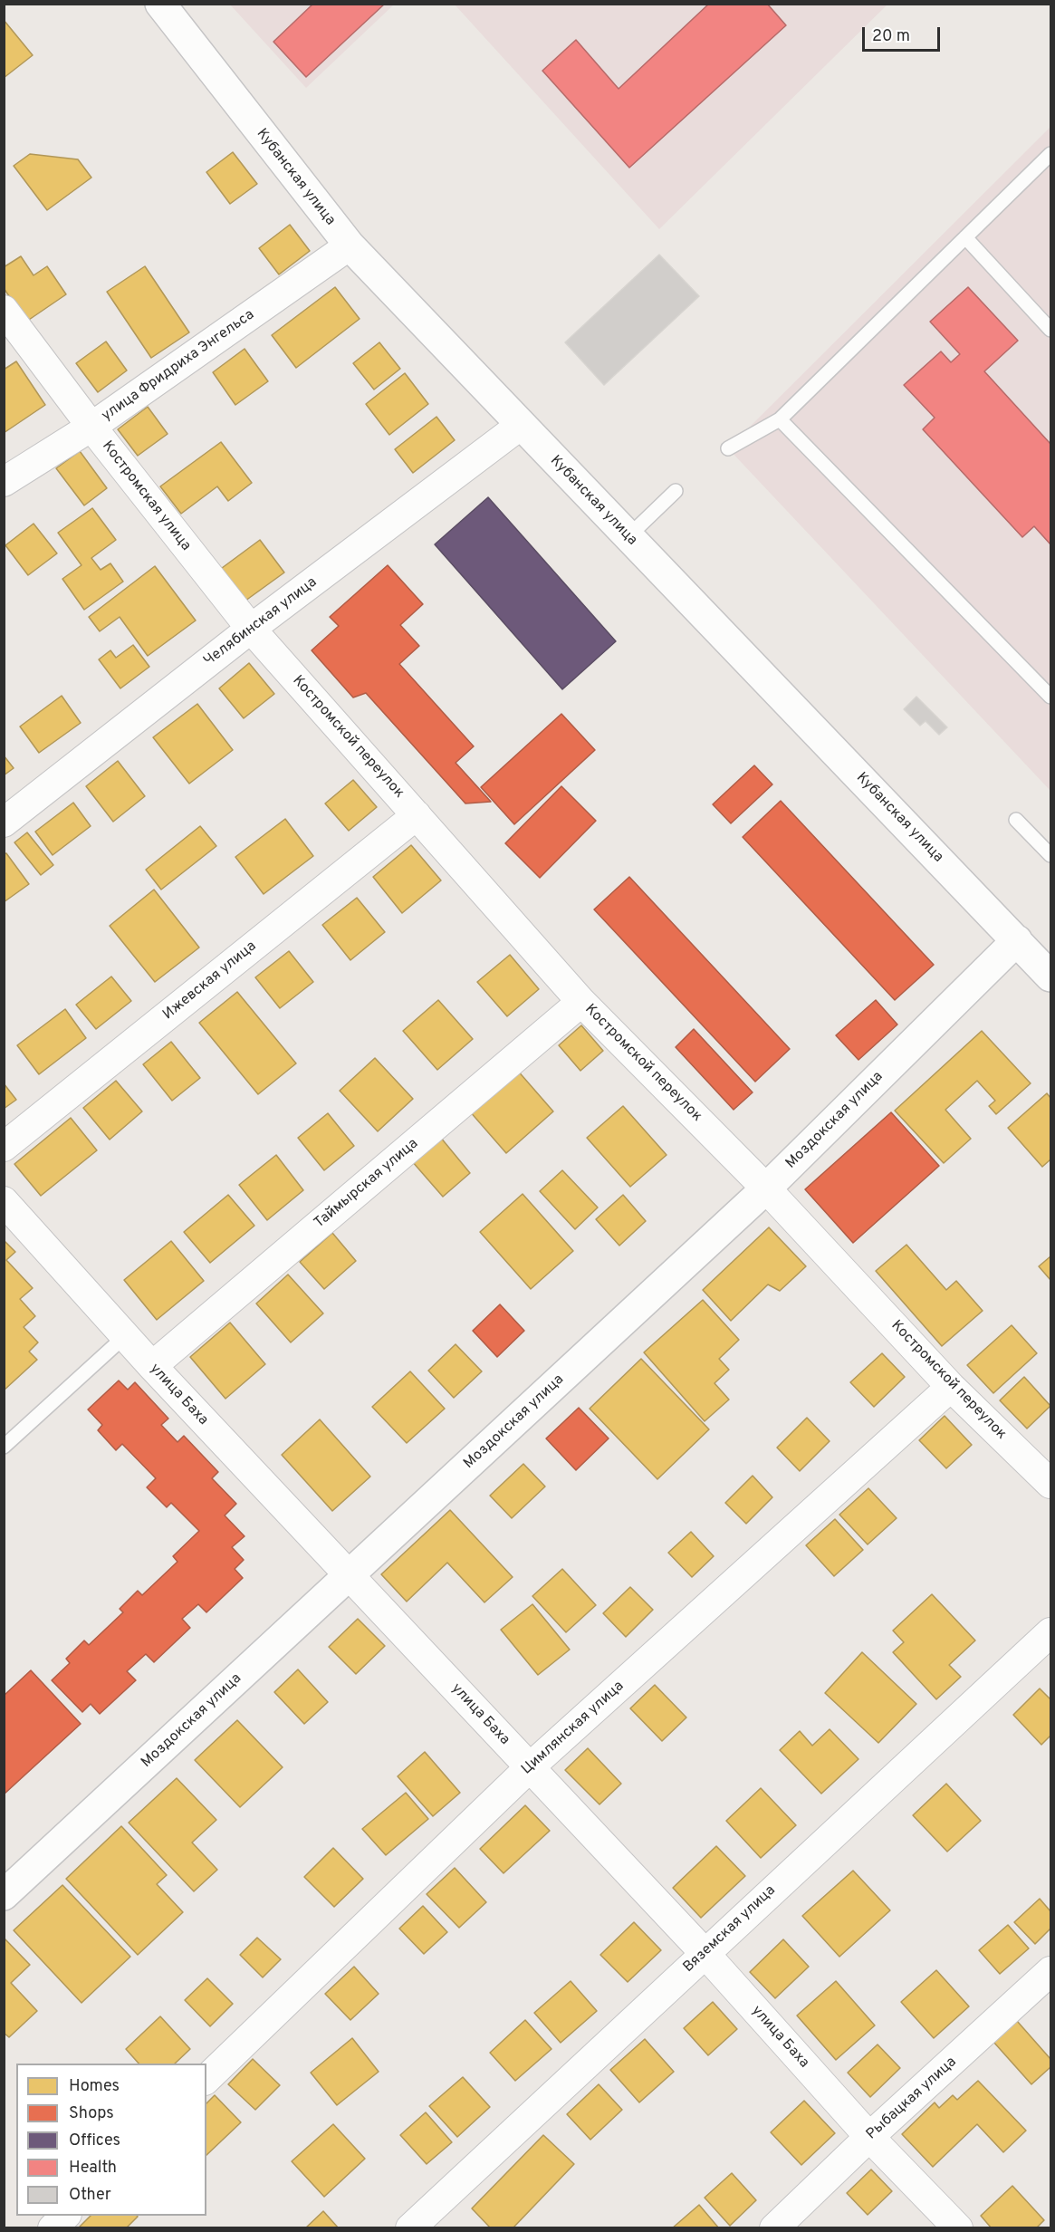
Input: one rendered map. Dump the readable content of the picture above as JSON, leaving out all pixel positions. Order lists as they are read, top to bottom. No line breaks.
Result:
{"streets":{"main road":["Кубанская улица","Моздокская улица"],"street":["улица Фридриха Энгельса","Костромская улица","Челябинская улица","Костромской переулок","Ижевская улица","Таймырская улица","улица Баха","Цимлянская улица","Вяземская улица","Рыбацкая улица"]},"crossings":[["Кубанская улица","улица Фридриха Энгельса"],["Кубанская улица","Челябинская улица"],["Кубанская улица","Моздокская улица"],["улица Фридриха Энгельса","Костромская улица"],["Костромская улица","Челябинская улица"],["Костромская улица","Костромской переулок"],["Челябинская улица","Костромской переулок"],["Костромской переулок","Ижевская улица"],["Костромской переулок","Моздокская улица"],["Костромской переулок","Таймырская улица"],["Костромской переулок","Цимлянская улица"],["Моздокская улица","улица Баха"],["Таймырская улица","улица Баха"],["улица Баха","Цимлянская улица"],["улица Баха","Вяземская улица"],["улица Баха","Рыбацкая улица"]],"legend":["Homes","Shops","Offices","Health","Other"],"scale_bar":"20 m"}
